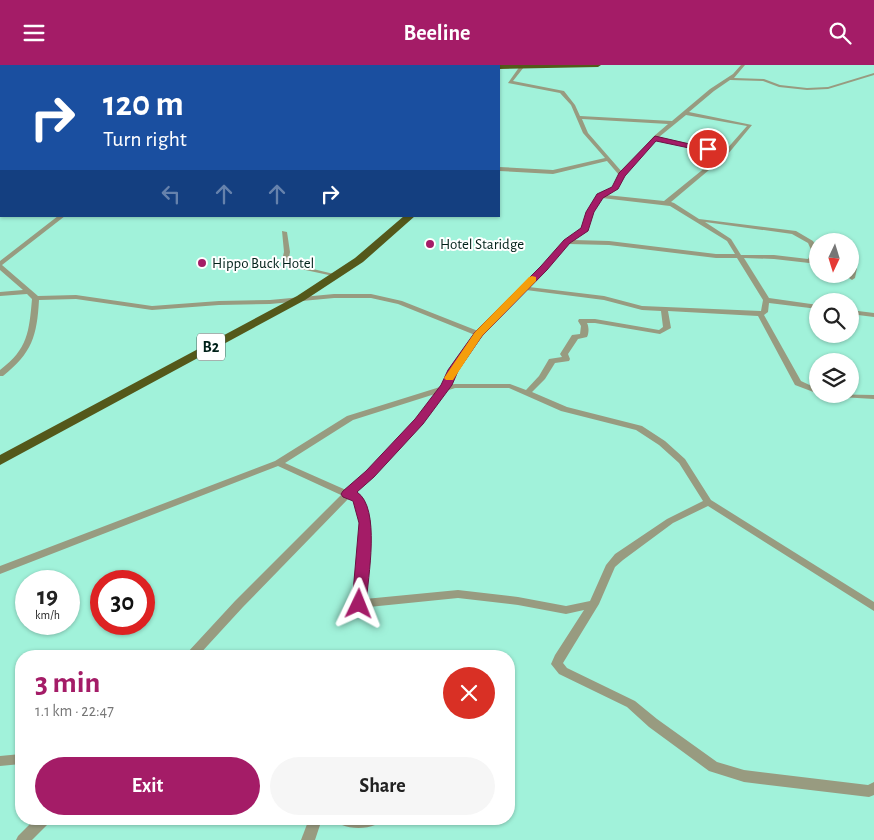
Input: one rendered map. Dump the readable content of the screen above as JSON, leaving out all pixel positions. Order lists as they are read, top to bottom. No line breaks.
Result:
{"streets":{"highway":["B2"]},"places":["Hotel Staridge","Hippo Buck Hotel"],"north":"bottom","page":{"header":"Beeline","turn":["120 m","Turn right"],"speed":"19 km/h","limit":"30","heading":["3 min","1.1 km · 22:47"],"buttons":["Exit","Share"]}}
